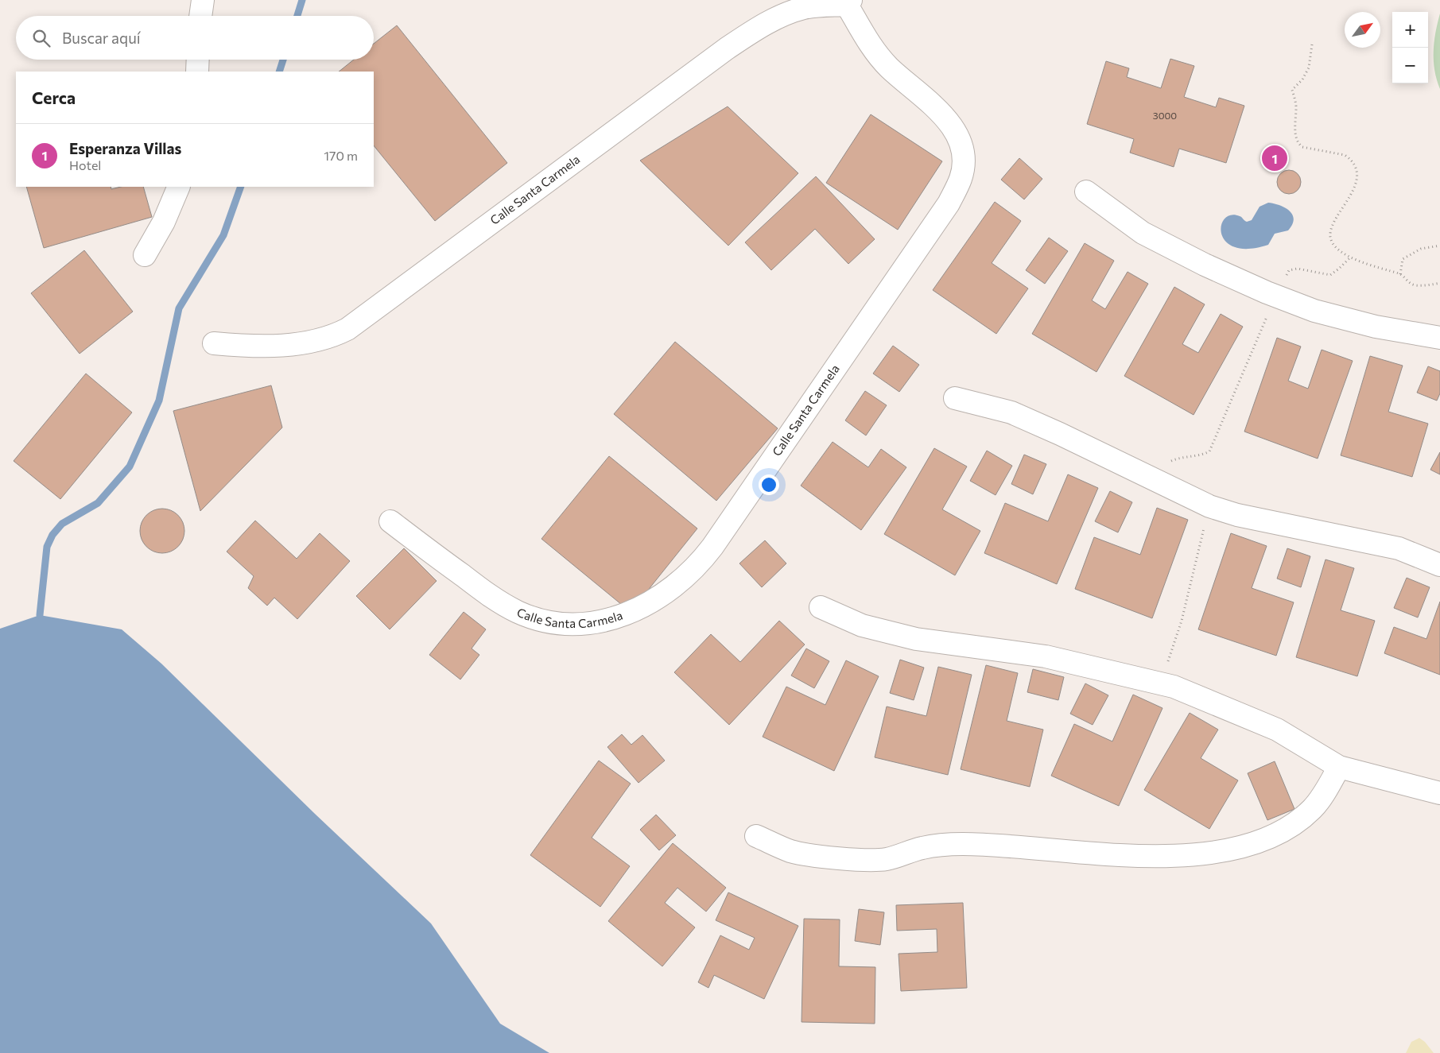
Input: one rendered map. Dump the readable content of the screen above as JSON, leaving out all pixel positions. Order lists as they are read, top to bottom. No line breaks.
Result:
{"streets":{"street":["Calle Santa Carmela"]},"house_numbers":["3000"],"north":"top right","page":{"map_buttons":["+","−"],"search":"Buscar aquí","heading":"Cerca","list":[{"mark":"1","name":"Esperanza Villas","note":"Hotel","value":"170 m"}],"pins":"1"}}
